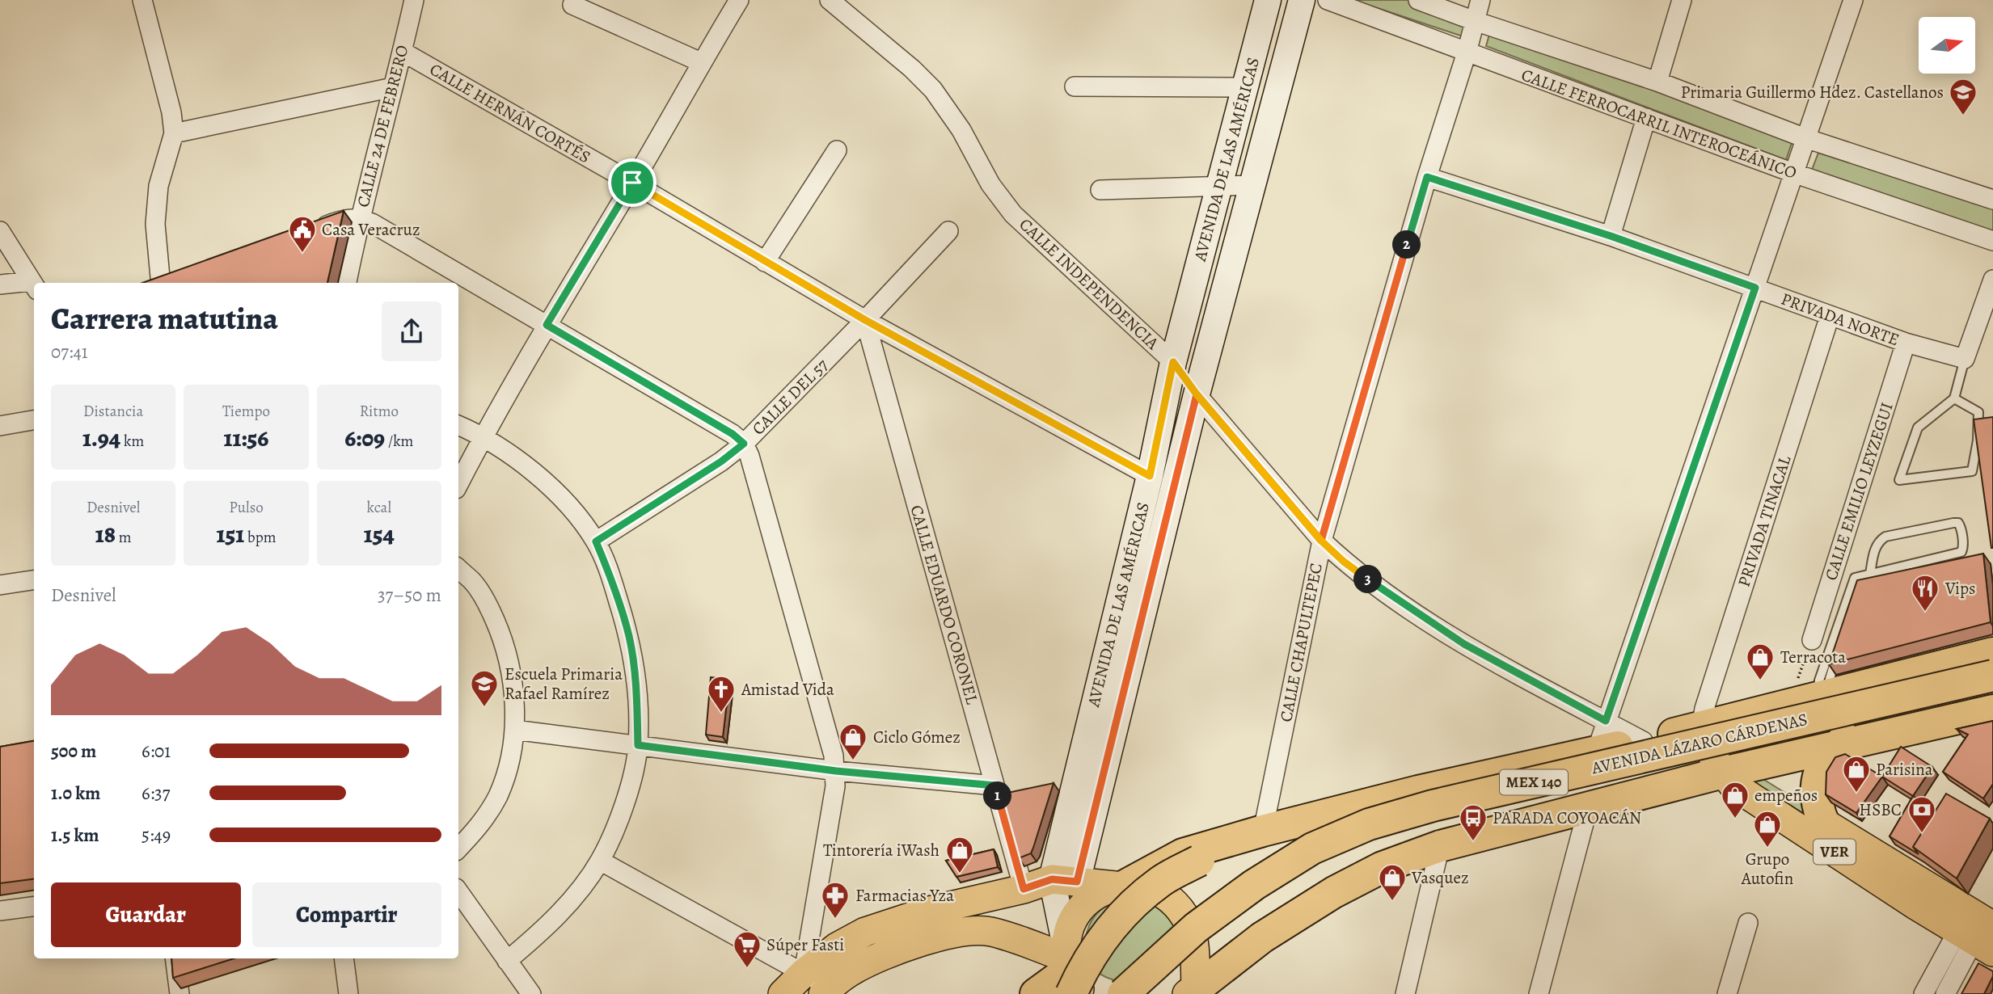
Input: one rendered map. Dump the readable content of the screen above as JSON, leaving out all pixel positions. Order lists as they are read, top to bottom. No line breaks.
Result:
{"streets":{"highway":["AVENIDA LÁZARO CÁRDENAS","MEX 140"],"main road":["AVENIDA DE LAS AMÉRICAS","CALLE INDEPENDENCIA","VER"],"street":["CALLE HERNÁN CORTÉS","CALLE FERROCARRIL INTEROCEÁNICO","CALLE 24 DE FEBRERO","PRIVADA NORTE","CALLE DEL 57","CALLE EMILIO LEYZEGUI","PRIVADA TINACAL","CALLE EDUARDO CORONEL","CALLE CHAPULTEPEC"]},"crossings":[["CALLE HERNÁN CORTÉS","CALLE 24 DE FEBRERO"],["CALLE HERNÁN CORTÉS","AVENIDA DE LAS AMÉRICAS"],["CALLE HERNÁN CORTÉS","CALLE DEL 57"],["CALLE HERNÁN CORTÉS","CALLE EDUARDO CORONEL"],["CALLE FERROCARRIL INTEROCEÁNICO","CALLE CHAPULTEPEC"],["AVENIDA DE LAS AMÉRICAS","CALLE INDEPENDENCIA"],["AVENIDA DE LAS AMÉRICAS","MEX 140"],["CALLE INDEPENDENCIA","CALLE CHAPULTEPEC"],["CALLE INDEPENDENCIA","MEX 140"],["PRIVADA NORTE","CALLE EMILIO LEYZEGUI"],["PRIVADA NORTE","PRIVADA TINACAL"],["PRIVADA NORTE","CALLE CHAPULTEPEC"],["CALLE DEL 57","CALLE EDUARDO CORONEL"],["PRIVADA TINACAL","MEX 140"],["PRIVADA TINACAL","VER"],["CALLE CHAPULTEPEC","MEX 140"],["MEX 140","VER"]],"places":{"school or university":["Primaria Guillermo Hdez. Castellanos","Escuela Primaria Rafael Ramírez"],"public building":["Casa Veracruz"],"restaurant":["Vips"],"shop":["Terracota","Ciclo Gómez","Parisina","empeños","Grupo Autofin","Tintorería iWash","Vasquez"],"church":["Amistad Vida"],"bank":["HSBC"],"bus stop":["PARADA COYOACÁN"],"pharmacy":["Farmacias Yza"],"supermarket":["Súper Fasti"]},"north":"right","page":{"pins":["2","3","1"],"heading":["Carrera matutina","07:41"],"stats":[["Distancia","1.94 km"],["Tiempo","11:56"],["Ritmo","6:09 /km"],["Desnivel","18 m"],["Pulso","151 bpm"],["kcal","154"]],"chart":["Desnivel","37–50 m"],"list":[{"name":"500 m","note":"6:01"},{"name":"1.0 km","note":"6:37"},{"name":"1.5 km","note":"5:49"}],"buttons":["Guardar","Compartir"]}}
